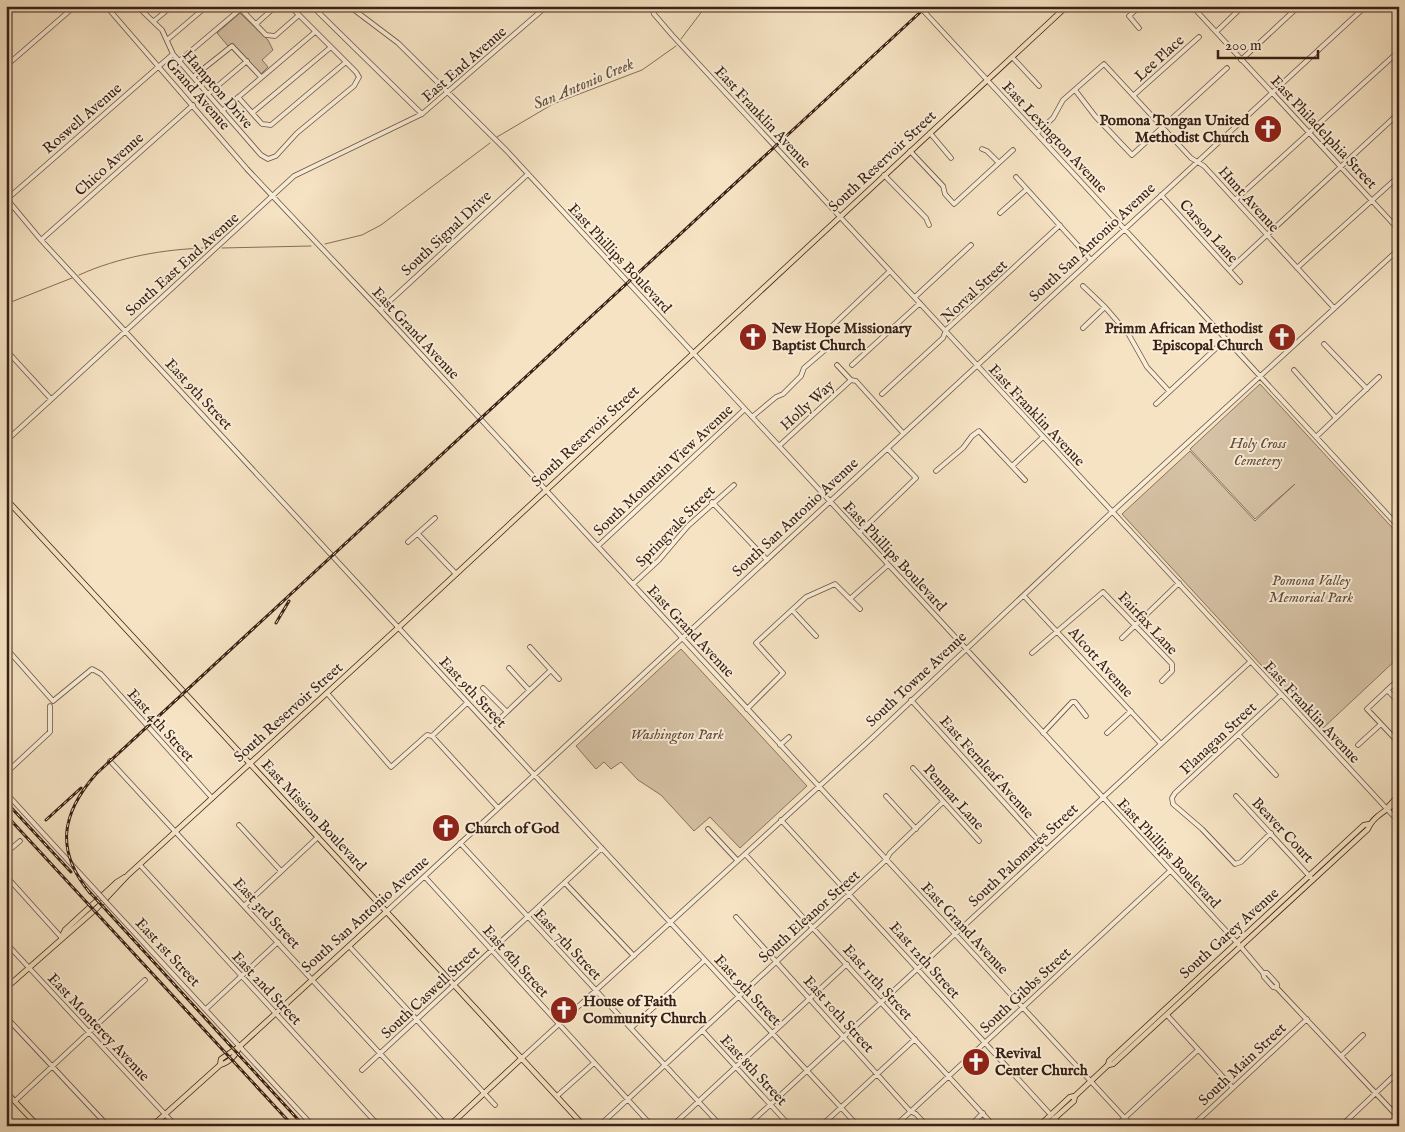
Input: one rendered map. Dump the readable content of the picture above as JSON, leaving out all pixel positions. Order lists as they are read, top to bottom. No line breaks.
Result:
{"streets":{"main road":["South Reservoir Street","South San Antonio Avenue","South Towne Avenue","East Mission Boulevard","South Garey Avenue"],"street":["Lee Place","East End Avenue","Hampton Drive","Grand Avenue","East Franklin Avenue","Roswell Avenue","East Philadelphia Street","East Lexington Avenue","Chico Avenue","Hunt Avenue","Carson Lane","South Signal Drive","East Phillips Boulevard","South East End Avenue","Norval Street","East Grand Avenue","East 9th Street","Holly Way","South Mountain View Avenue","Springvale Street","Fairfax Lane","Alcott Avenue","East 4th Street","Flanagan Street","East Fernleaf Avenue","Penmar Lane","Beaver Court","South Palomares Street","East 3rd Street","South Eleanor Street","East 7th Street","East 1st Street","East 12th Street","East 6th Street","East 11th Street","East 2nd Street","South Gibbs Street","South Caswell Street","East 10th Street","East Monterey Avenue","South Main Street","East 8th Street"]},"crossings":[["Lee Place","Hunt Avenue"],["East End Avenue","East Phillips Boulevard"],["East End Avenue","South East End Avenue"],["Hampton Drive","Roswell Avenue"],["Grand Avenue","Roswell Avenue"],["Grand Avenue","Chico Avenue"],["Grand Avenue","South East End Avenue"],["Grand Avenue","East Grand Avenue"],["East Franklin Avenue","South Reservoir Street"],["East Franklin Avenue","South San Antonio Avenue"],["East Franklin Avenue","Norval Street"],["East Franklin Avenue","South Towne Avenue"],["East Franklin Avenue","Flanagan Street"],["East Franklin Avenue","South Palomares Street"],["East Franklin Avenue","South Garey Avenue"],["Roswell Avenue","East 9th Street"],["East Philadelphia Street","South San Antonio Avenue"],["East Lexington Avenue","South Reservoir Street"],["East Lexington Avenue","South San Antonio Avenue"],["East Lexington Avenue","South Towne Avenue"],["South Reservoir Street","East Phillips Boulevard"],["South Reservoir Street","East Grand Avenue"],["South Reservoir Street","East 9th Street"],["South Reservoir Street","East 4th Street"],["South Reservoir Street","East Mission Boulevard"],["South Reservoir Street","East 3rd Street"],["South Reservoir Street","East 2nd Street"],["Chico Avenue","East 9th Street"],["Hunt Avenue","South San Antonio Avenue"],["Hunt Avenue","South Towne Avenue"],["Carson Lane","South San Antonio Avenue"],["South Signal Drive","East Phillips Boulevard"],["South Signal Drive","East Grand Avenue"],["South San Antonio Avenue","East Phillips Boulevard"],["South San Antonio Avenue","East Grand Avenue"],["South San Antonio Avenue","East 9th Street"],["South San Antonio Avenue","East Mission Boulevard"],["South San Antonio Avenue","East 3rd Street"],["South San Antonio Avenue","East 7th Street"],["South San Antonio Avenue","East 1st Street"],["South San Antonio Avenue","East 6th Street"],["South San Antonio Avenue","East 2nd Street"],["South San Antonio Avenue","East Monterey Avenue"],["East Phillips Boulevard","Holly Way"],["East Phillips Boulevard","South Mountain View Avenue"],["East Phillips Boulevard","South Towne Avenue"],["East Phillips Boulevard","South Palomares Street"],["East Phillips Boulevard","South Garey Avenue"],["East Phillips Boulevard","South Gibbs Street"],["East Phillips Boulevard","South Main Street"],["South East End Avenue","East Grand Avenue"],["South East End Avenue","East 9th Street"],["East Grand Avenue","South Mountain View Avenue"],["East Grand Avenue","Springvale Street"],["East Grand Avenue","South Towne Avenue"],["East Grand Avenue","South Palomares Street"],["East Grand Avenue","South Eleanor Street"],["East Grand Avenue","South Garey Avenue"],["East Grand Avenue","South Gibbs Street"],["East 9th Street","South Towne Avenue"],["East 9th Street","South Palomares Street"],["East 9th Street","South Eleanor Street"],["East 9th Street","South Caswell Street"],["Fairfax Lane","Alcott Avenue"],["Alcott Avenue","South Towne Avenue"],["Alcott Avenue","South Palomares Street"],["South Towne Avenue","East Fernleaf Avenue"],["South Towne Avenue","East Mission Boulevard"],["South Towne Avenue","East 3rd Street"],["South Towne Avenue","East 7th Street"],["South Towne Avenue","East 12th Street"],["South Towne Avenue","East 6th Street"],["South Towne Avenue","East 11th Street"],["Flanagan Street","Beaver Court"],["East Fernleaf Avenue","South Palomares Street"],["Penmar Lane","South Eleanor Street"],["East Mission Boulevard","South Caswell Street"],["Beaver Court","South Garey Avenue"],["South Palomares Street","East 12th Street"],["South Palomares Street","East 11th Street"],["South Palomares Street","East 10th Street"],["South Palomares Street","East 8th Street"],["East 3rd Street","South Caswell Street"],["South Eleanor Street","East 7th Street"],["South Eleanor Street","East 12th Street"],["South Eleanor Street","East 6th Street"],["South Eleanor Street","East 11th Street"],["South Eleanor Street","East 10th Street"],["South Eleanor Street","East 8th Street"],["South Garey Avenue","East 12th Street"],["East 7th Street","South Caswell Street"],["East 12th Street","South Gibbs Street"],["East 6th Street","South Caswell Street"],["East 11th Street","South Gibbs Street"],["South Gibbs Street","East 10th Street"]],"water":["San Antonio Creek"],"parks":["Holy Cross Cemetery","Pomona Valley Memorial Park","Washington Park"],"places":{"church":["Pomona Tongan United Methodist Church","New Hope Missionary Baptist Church","Primm African Methodist Episcopal Church","Church of God","House of Faith Community Church","Revival Center Church"]},"scale_bar":"200 m"}
